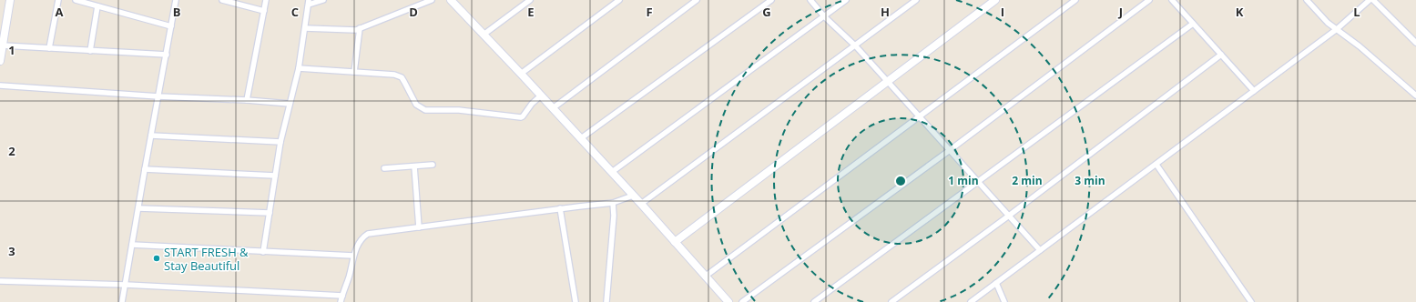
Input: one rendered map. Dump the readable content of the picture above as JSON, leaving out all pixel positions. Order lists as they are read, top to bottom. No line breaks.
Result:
{"places":["START FRESH & Stay Beautiful"],"grid":{"columns":["A","B","C","D","E","F","G","H","I","J","K","L"],"rows":["1","2","3"]},"rings":["1 min","2 min","3 min"]}
